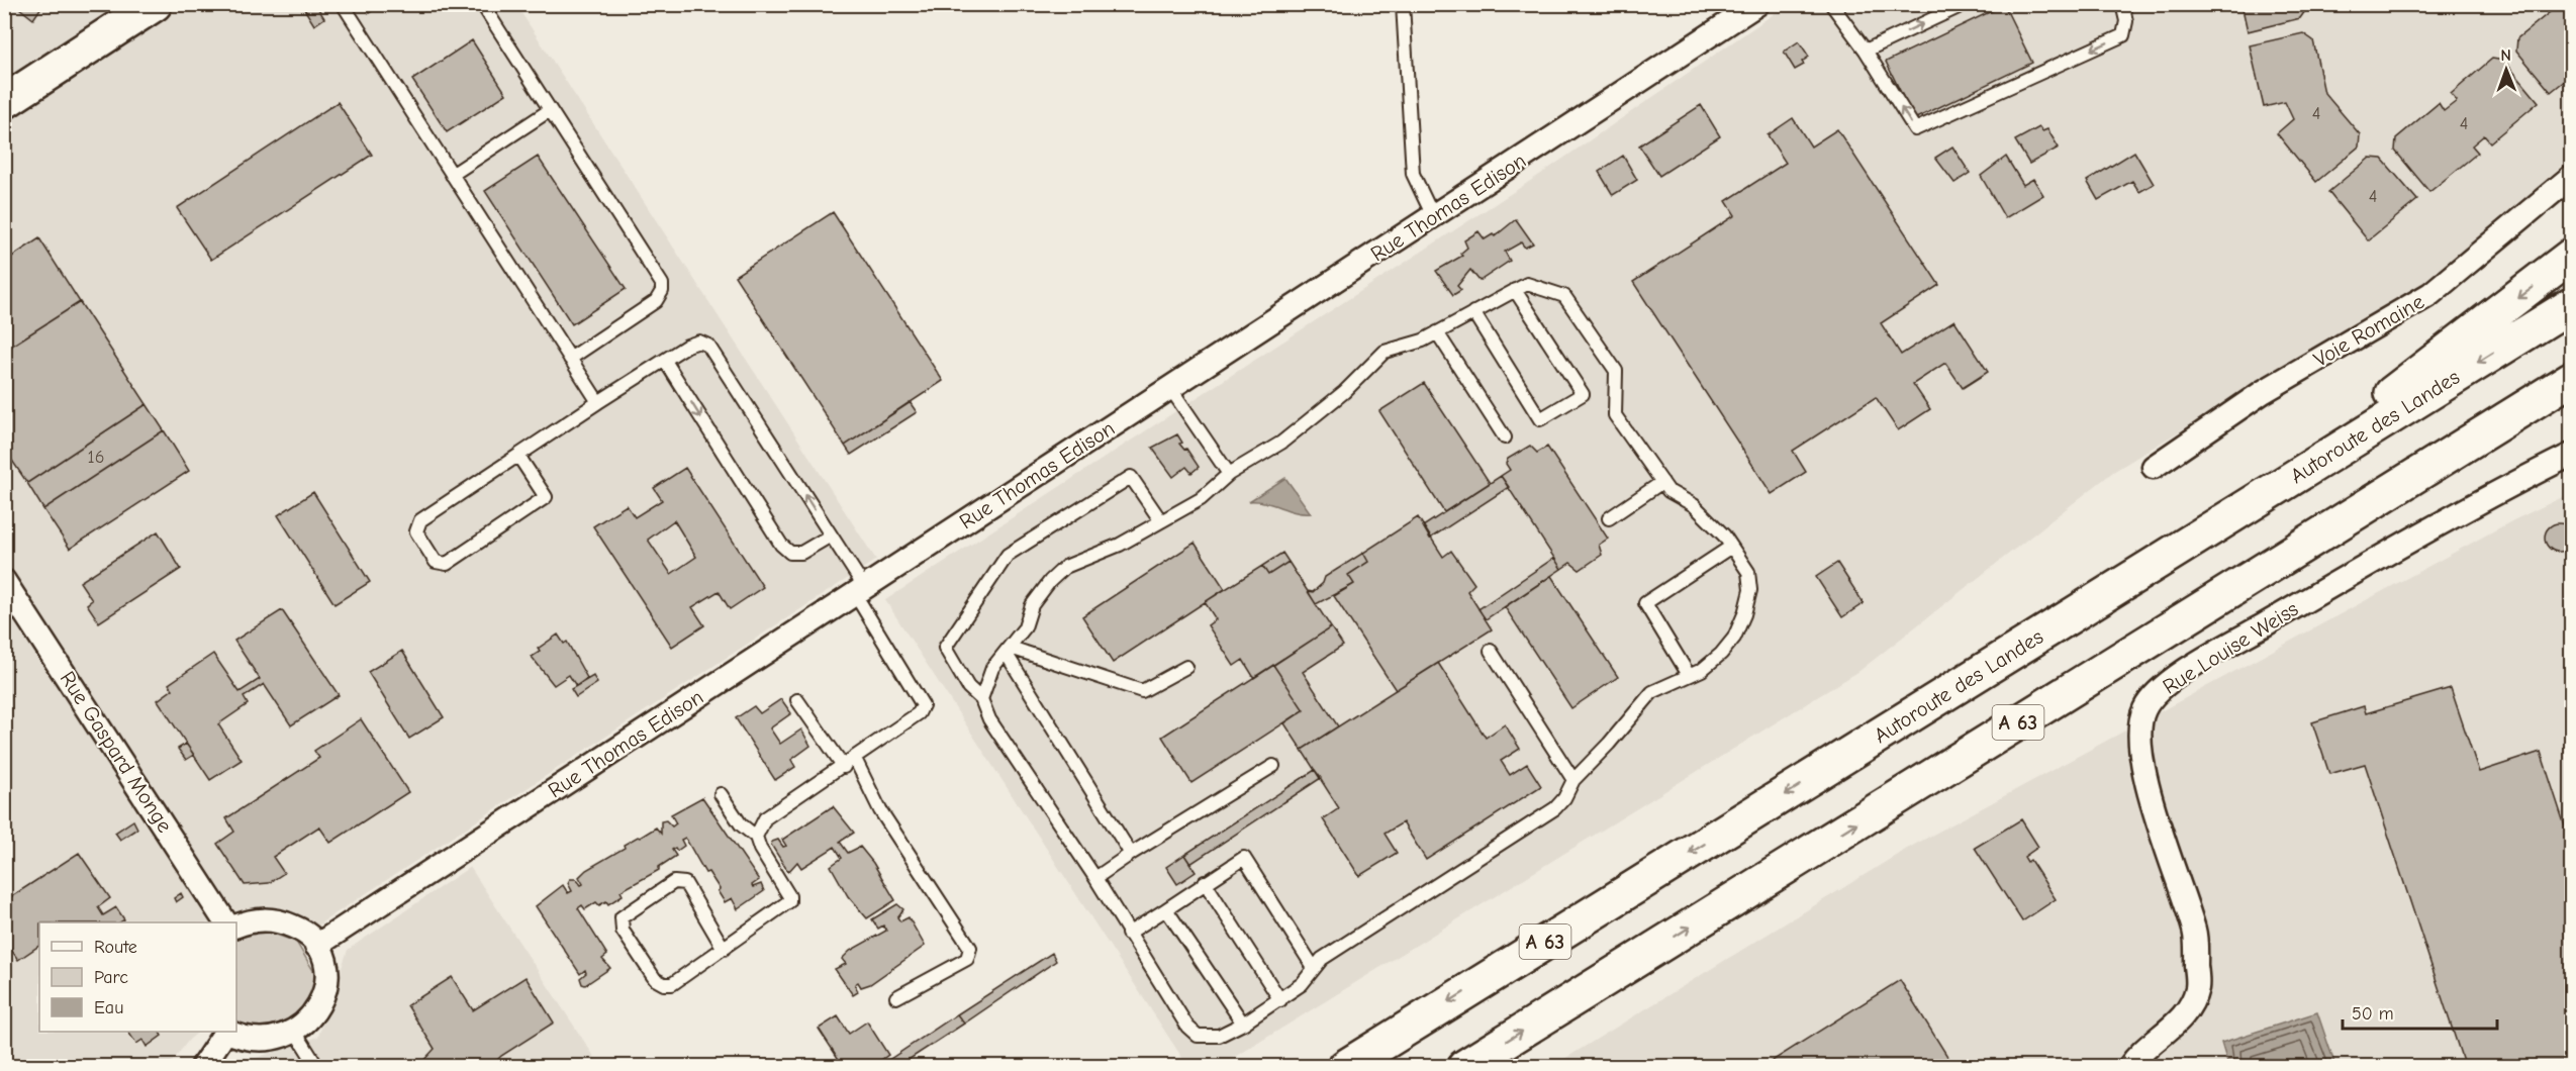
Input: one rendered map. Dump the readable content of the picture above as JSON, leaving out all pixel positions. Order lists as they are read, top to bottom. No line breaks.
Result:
{"streets":{"main road":["Autoroute des Landes","A 63"],"street":["Rue Thomas Edison","Voie Romaine","Rue Louise Weiss","Rue Gaspard Monge"]},"house_numbers":["4","4","4","16"],"legend":["Route","Parc","Eau"],"scale_bar":"50 m","north":"top"}
